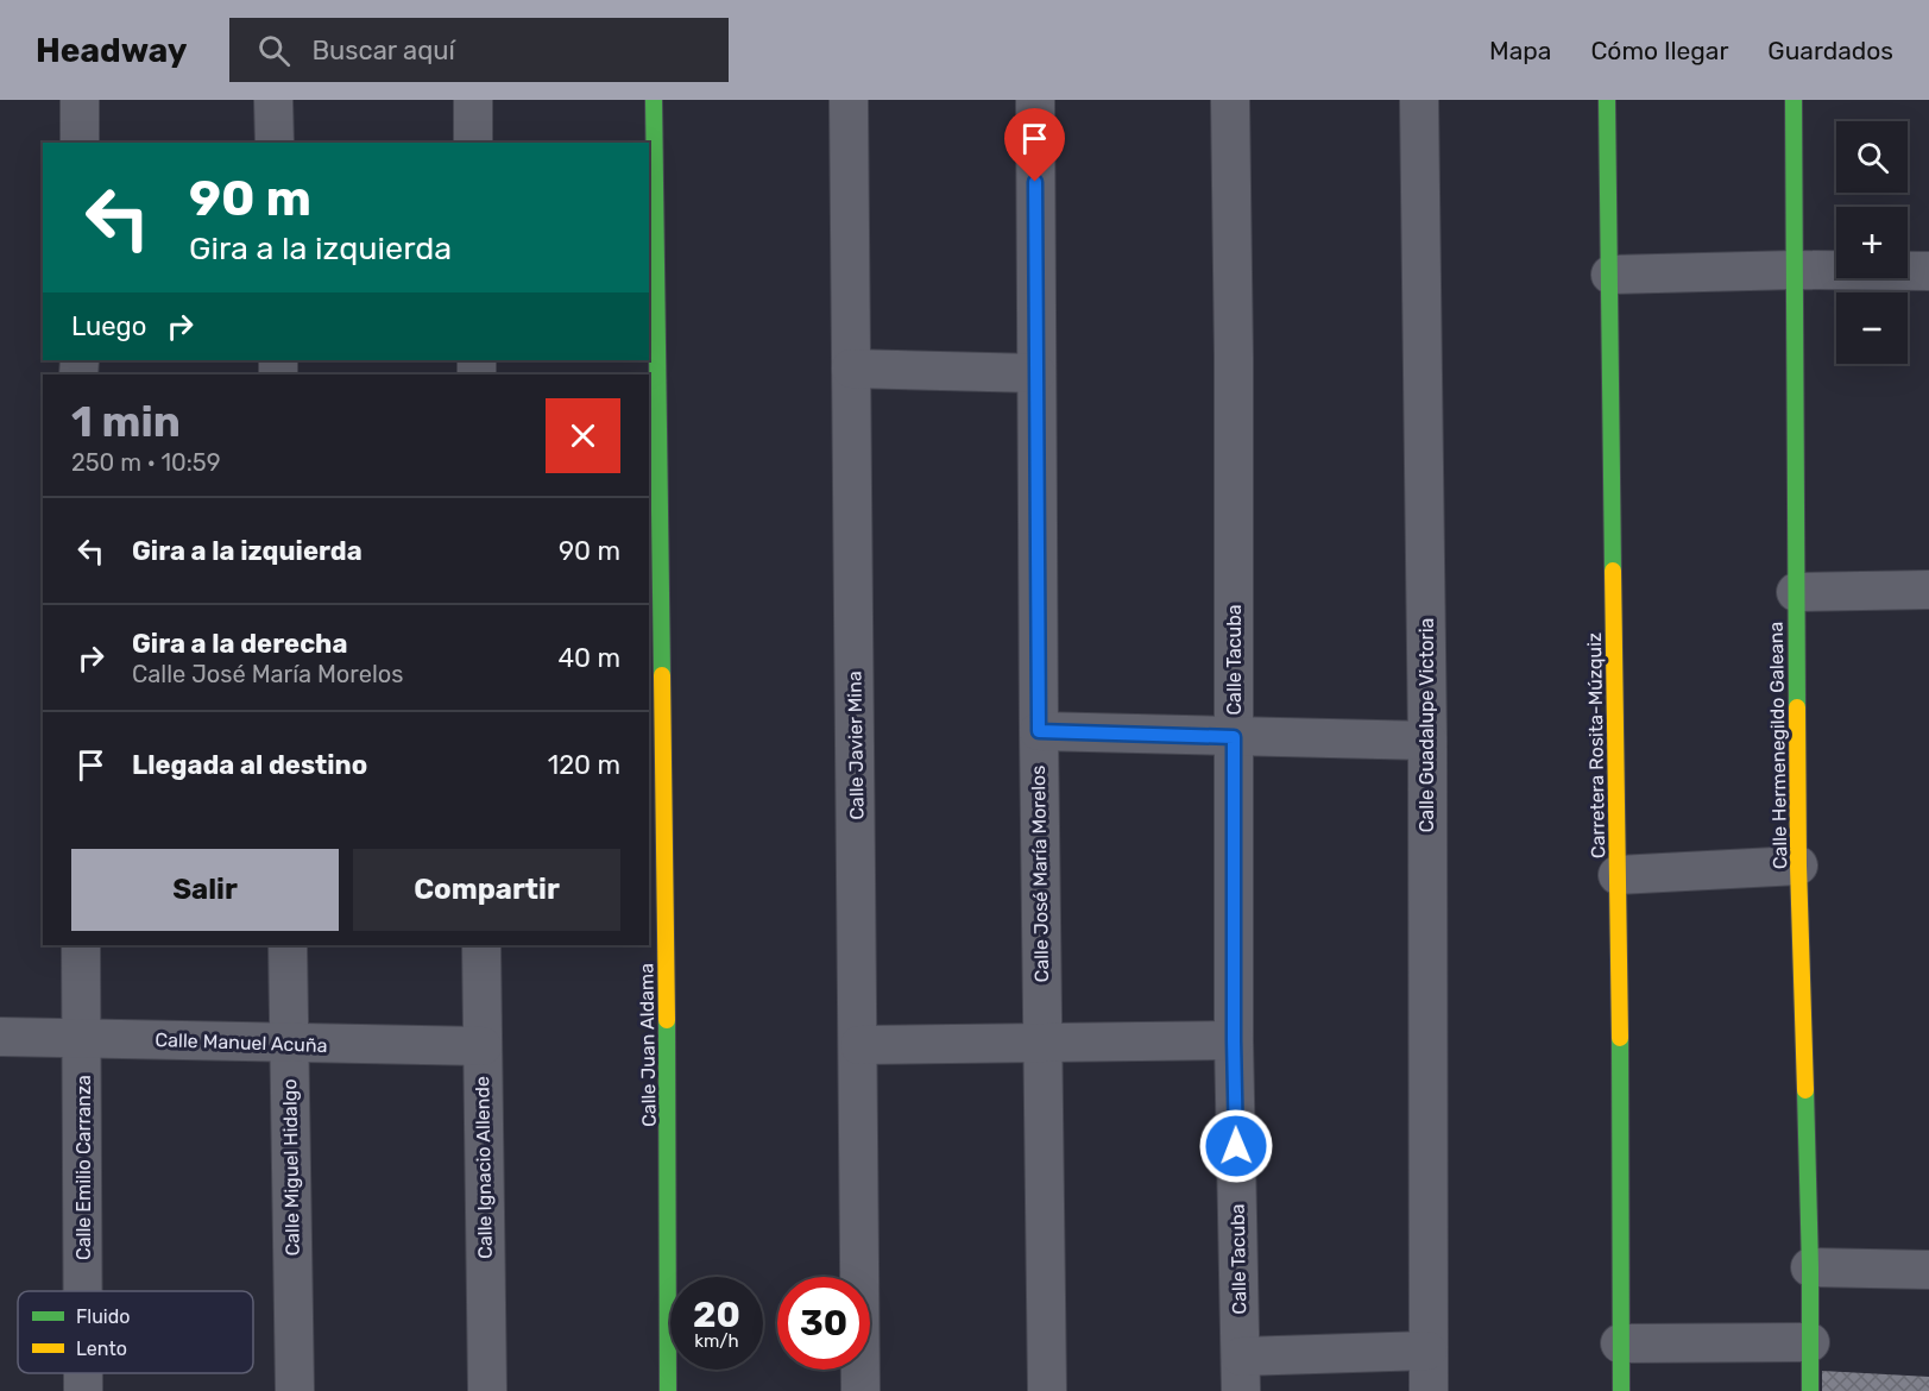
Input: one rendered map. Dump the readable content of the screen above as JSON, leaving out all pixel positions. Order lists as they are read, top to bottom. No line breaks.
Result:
{"streets":{"street":["Calle Tacuba","Calle Guadalupe Victoria","Calle Javier Mina","Carretera Rosita-Múzquiz","Calle Hermenegildo Galeana","Calle José María Morelos","Calle Manuel Acuña","Calle Juan Aldama","Calle Emilio Carranza","Calle Miguel Hidalgo","Calle Ignacio Allende"]},"crossings":[["Calle Manuel Acuña","Calle Emilio Carranza"],["Calle Manuel Acuña","Calle Miguel Hidalgo"],["Calle Manuel Acuña","Calle Ignacio Allende"]],"legend":["Fluido","Lento"],"page":{"header":"Headway","search":"Buscar aquí","nav":["Mapa","Cómo llegar","Guardados"],"map_buttons":["+","−"],"turn":["90 m","Gira a la izquierda"],"then":"Luego","heading":["1 min","250 m · 10:59"],"list":[{"name":"Gira a la izquierda","value":"90 m"},{"name":"Gira a la derecha","note":"Calle José María Morelos","value":"40 m"},{"name":"Llegada al destino","value":"120 m"}],"buttons":["Salir","Compartir"],"speed":"20 km/h","limit":"30"}}
